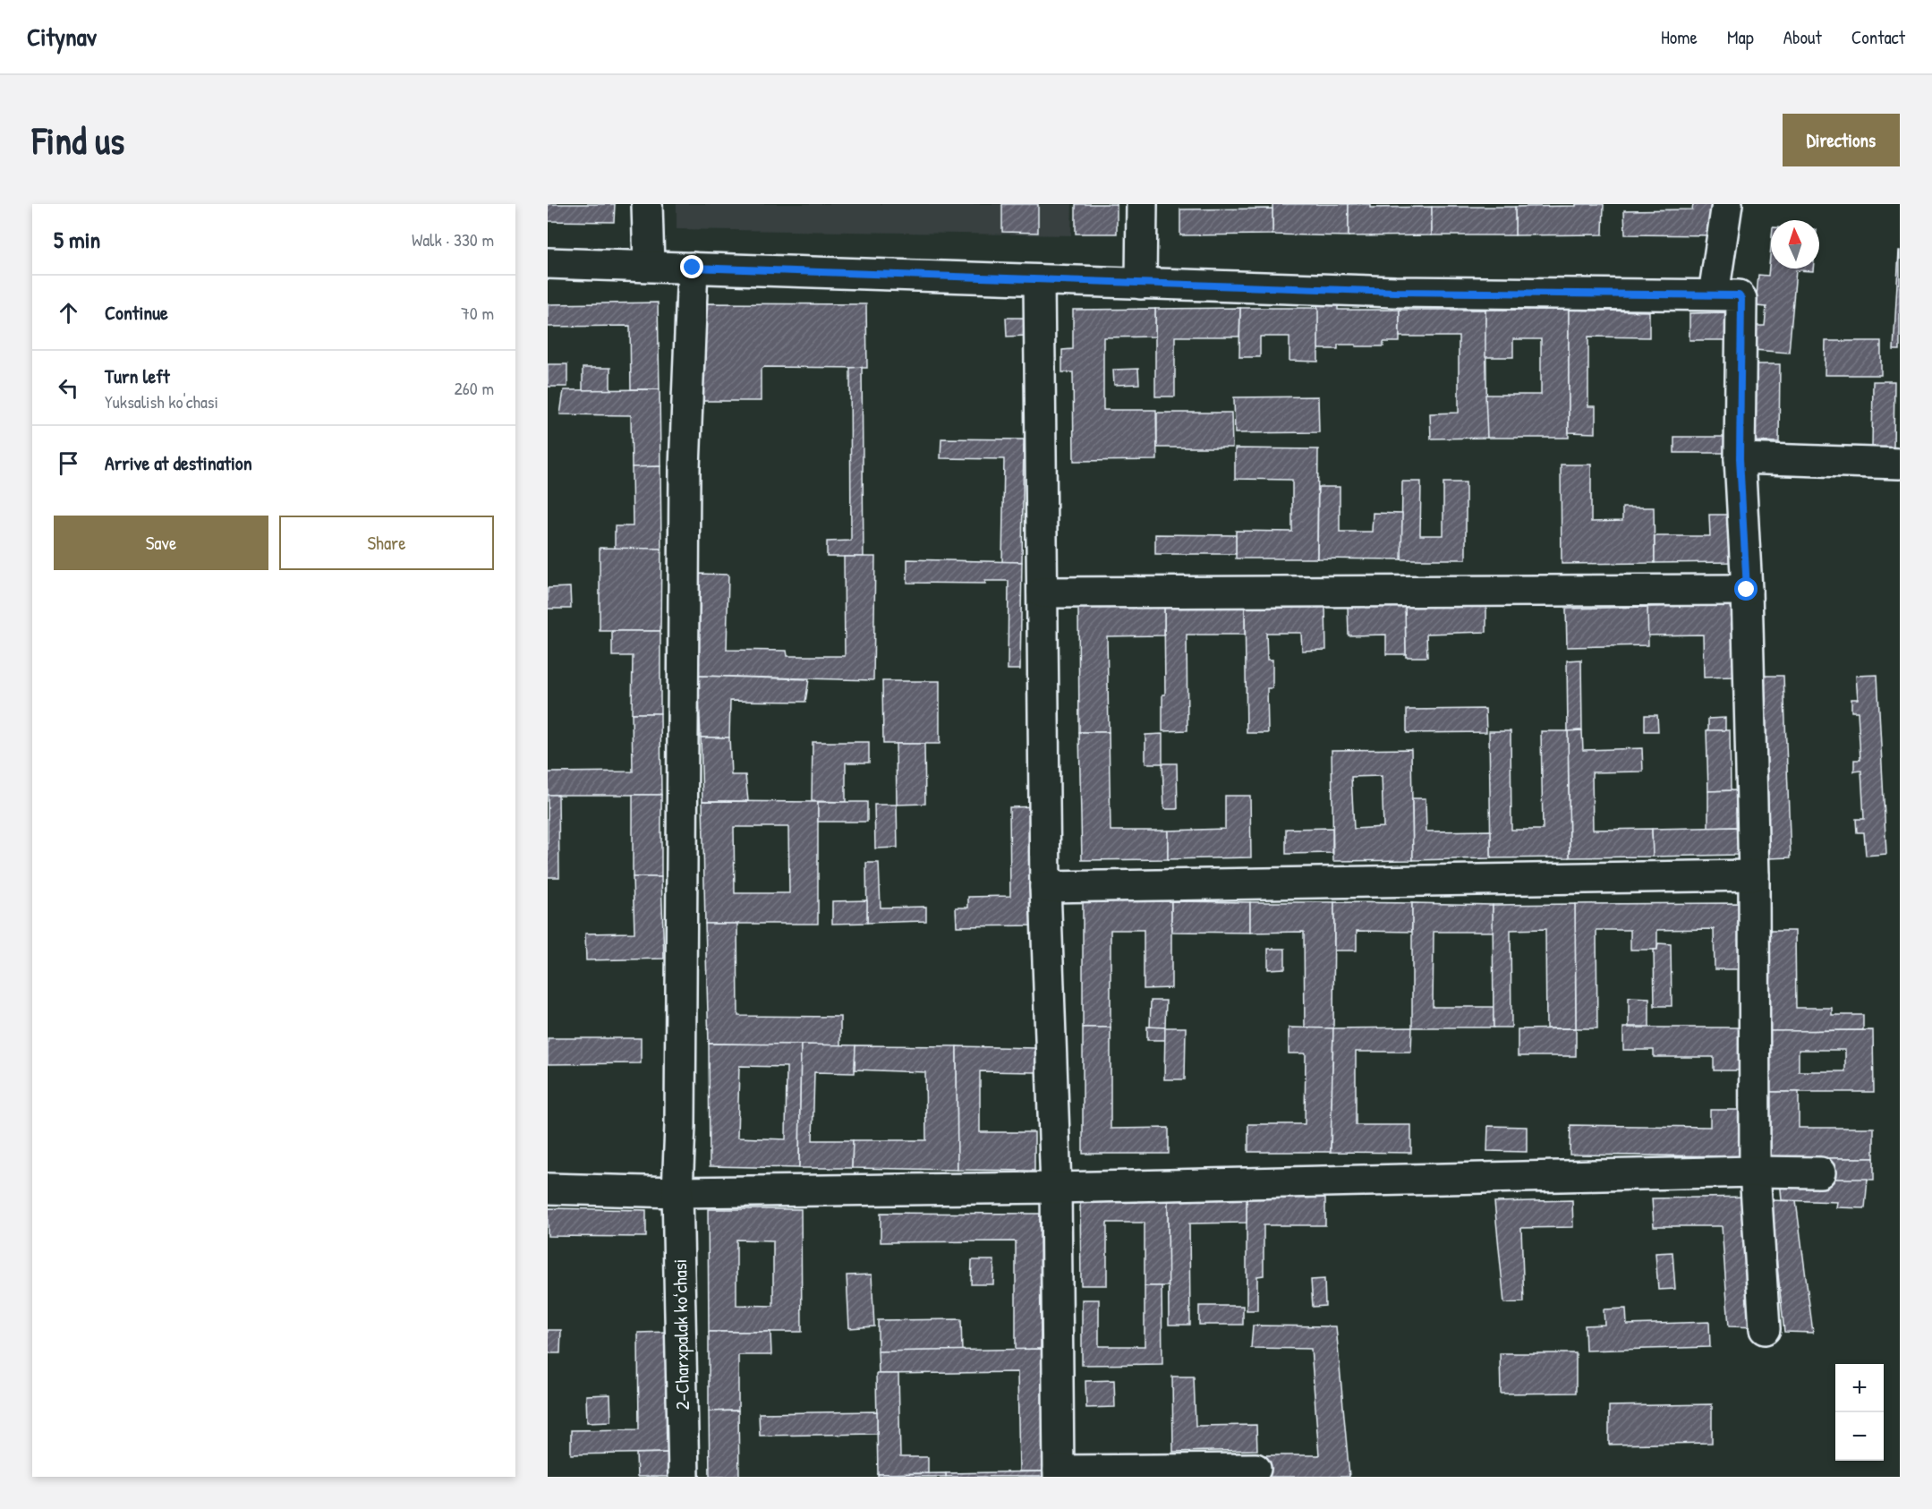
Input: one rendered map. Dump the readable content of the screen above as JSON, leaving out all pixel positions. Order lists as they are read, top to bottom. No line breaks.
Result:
{"streets":{"street":["2-Charxpalak koʻchasi"]},"north":"top","page":{"header":"Citynav","nav":["Home","Map","About","Contact"],"buttons":["Directions",["Save","Share"]],"title":"Find us","heading":["5 min","Walk · 330 m"],"list":[["Continue","70 m"],["Turn left","Yuksalish ko'chasi","260 m"],"Arrive at destination"],"map_buttons":["+","−"]}}
